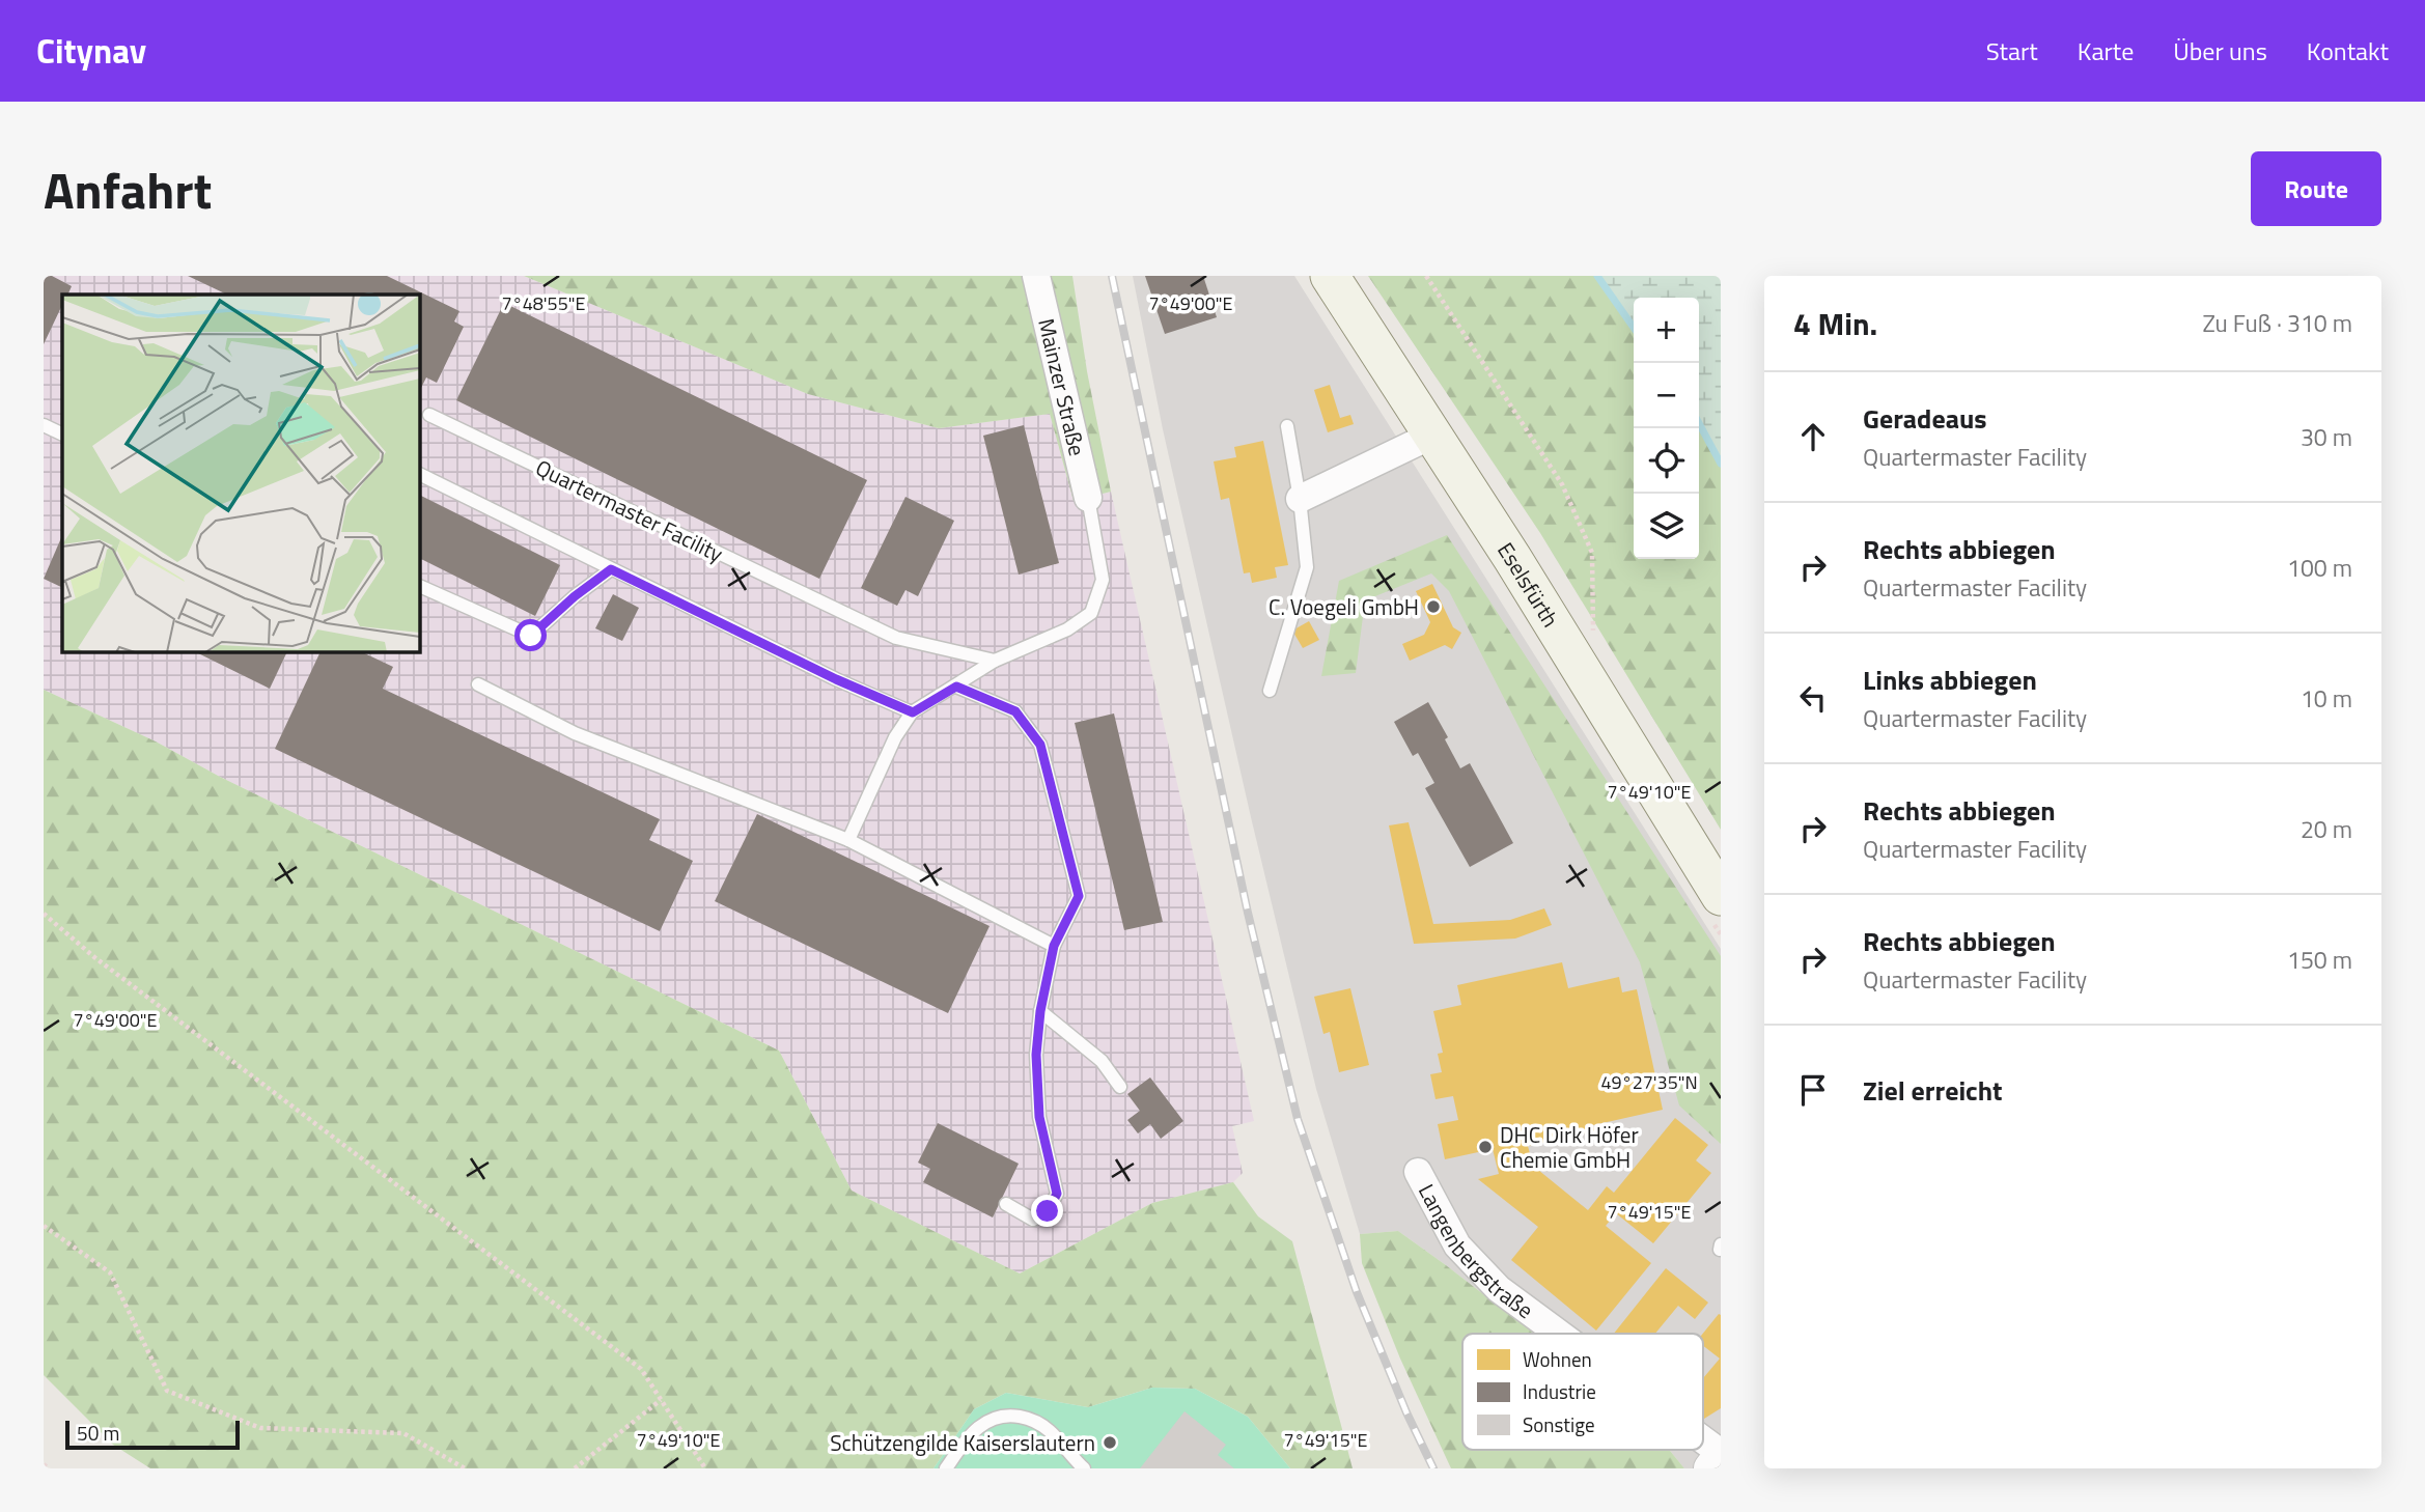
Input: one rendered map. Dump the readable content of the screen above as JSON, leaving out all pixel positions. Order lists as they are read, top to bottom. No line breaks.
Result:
{"streets":{"main road":["Eselsfürth"],"street":["Mainzer Straße","Langenbergstraße"],"lane":["Quartermaster Facility"]},"places":["C. Voegeli GmbH","DHC Dirk Höfer Chemie GmbH","Schützengilde Kaiserslautern"],"legend":["Wohnen","Industrie","Sonstige"],"scale_bar":"50 m","page":{"header":"Citynav","nav":["Start","Karte","Über uns","Kontakt"],"title":"Anfahrt","buttons":"Route","heading":["4 Min.","Zu Fuß · 310 m"],"map_buttons":["+","−"],"list":[["Geradeaus","Quartermaster Facility","30 m"],["Rechts abbiegen","Quartermaster Facility","100 m"],["Links abbiegen","Quartermaster Facility","10 m"],["Rechts abbiegen","Quartermaster Facility","20 m"],["Rechts abbiegen","Quartermaster Facility","150 m"],"Ziel erreicht"],"scale":"50 m"},"coordinates":["7°48'55\"E","7°49'00\"E","7°49'10\"E","49°27'35\"N","7°49'15\"E"]}
